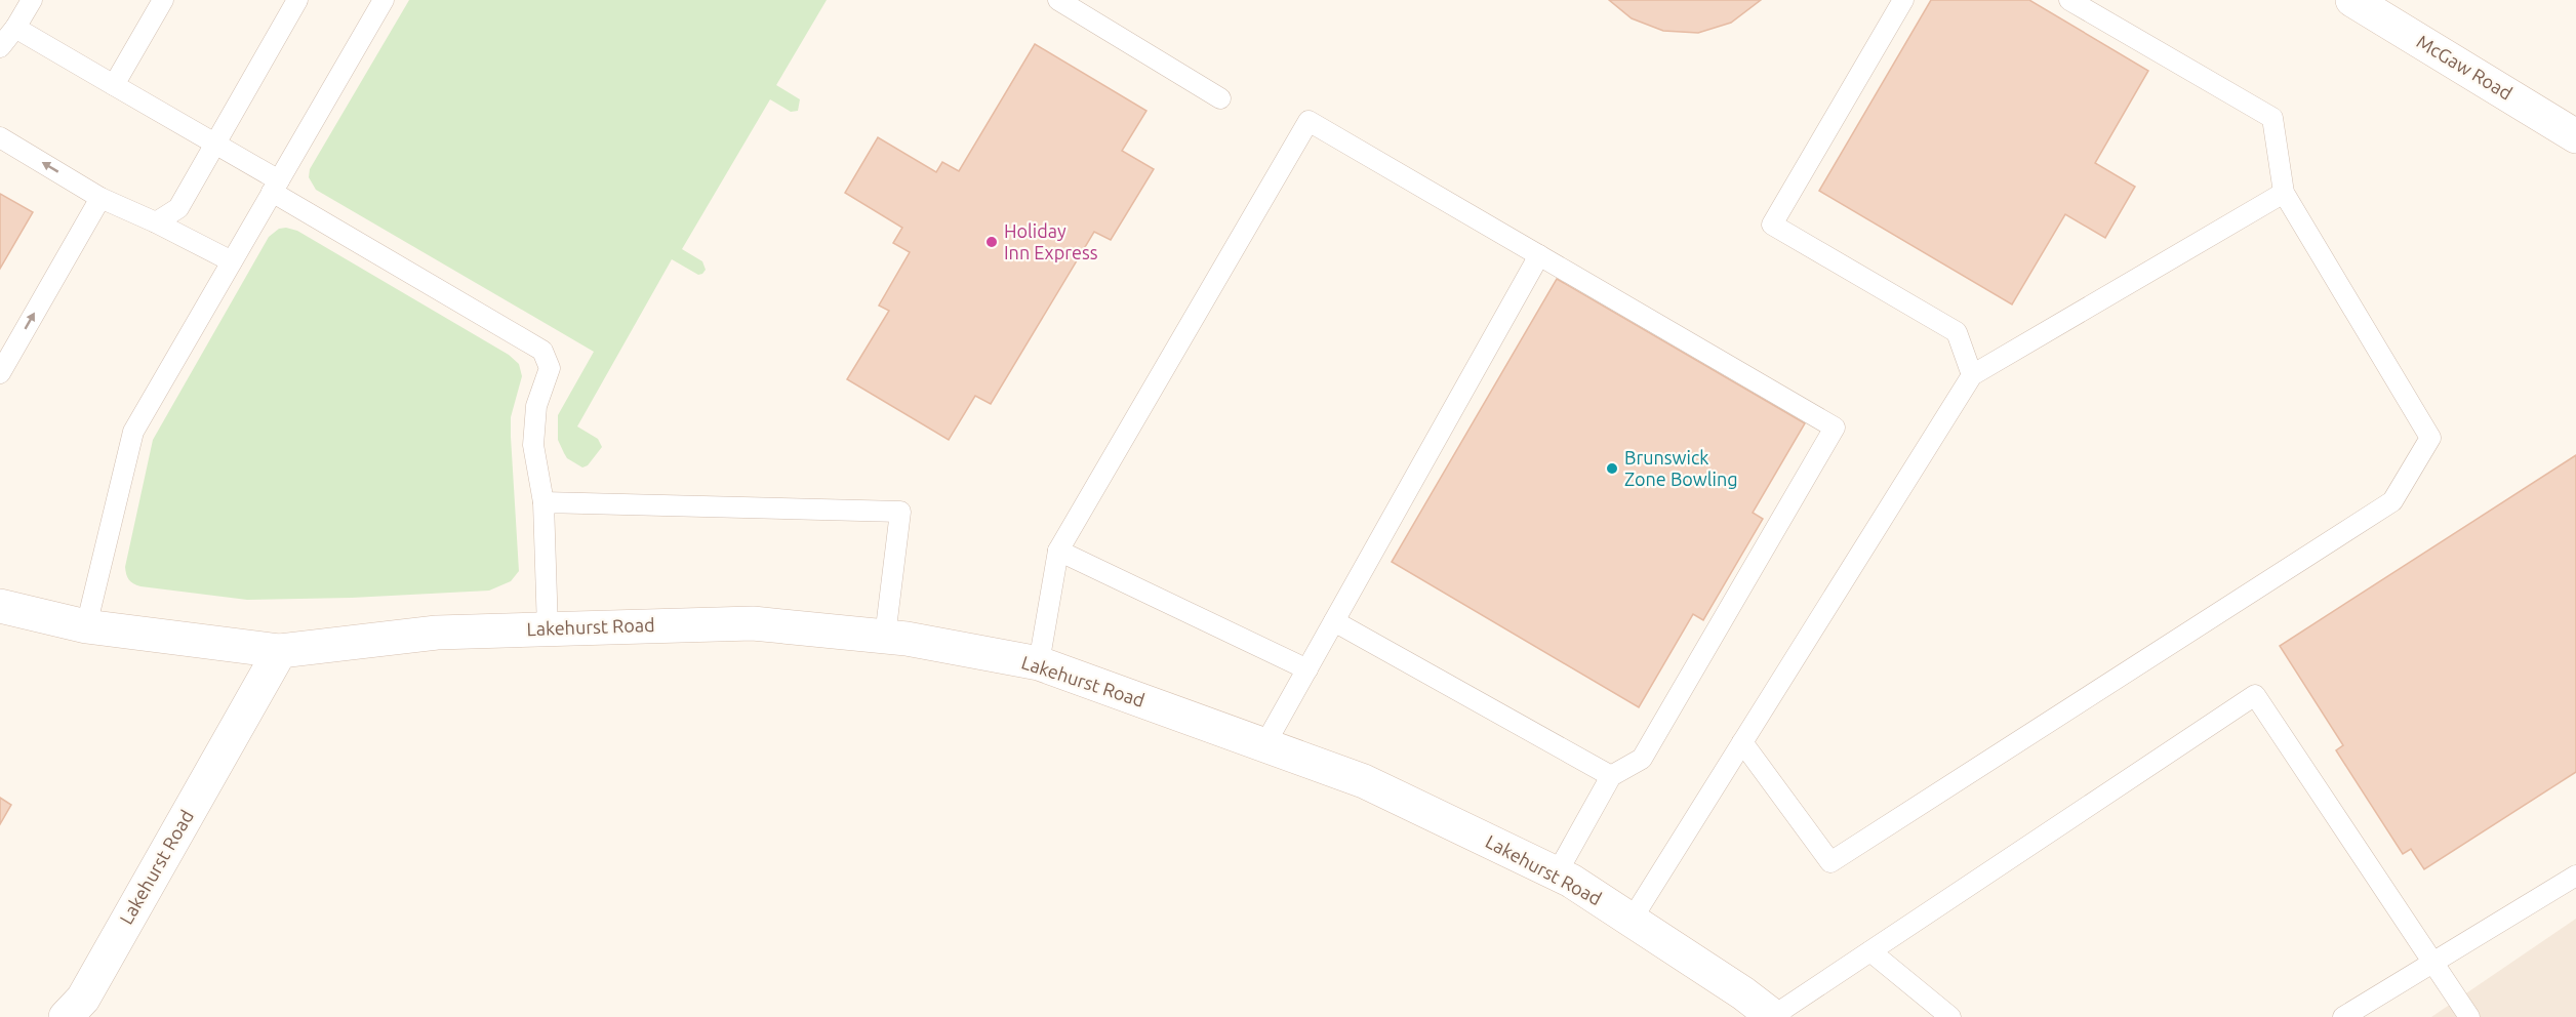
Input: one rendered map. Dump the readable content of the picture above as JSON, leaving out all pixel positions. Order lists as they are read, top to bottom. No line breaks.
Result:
{"streets":{"street":["McGaw Road","Lakehurst Road"]},"places":["Holiday Inn Express","Brunswick Zone Bowling"]}
